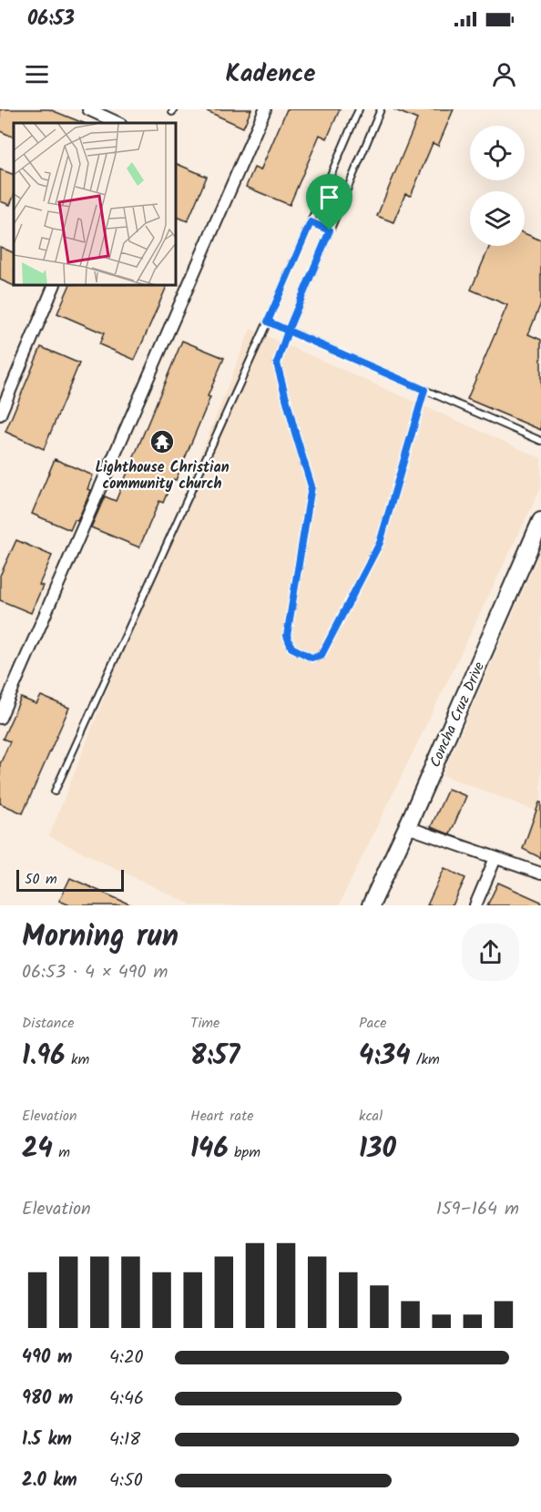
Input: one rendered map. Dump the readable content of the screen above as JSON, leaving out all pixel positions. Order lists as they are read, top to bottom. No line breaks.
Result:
{"streets":{"street":["Concha Cruz Drive"]},"places":{"temple":["Lighthouse Christian community church"]},"scale_bar":"50 m","page":{"status":"06:53","header":"Kadence","scale":"50 m","heading":["Morning run","06:53 · 4 × 490 m"],"stats":[["Distance","1.96 km"],["Time","8:57"],["Pace","4:34 /km"],["Elevation","24 m"],["Heart rate","146 bpm"],["kcal","130"]],"chart":["Elevation","159–164 m"],"list":[{"name":"490 m","note":"4:20"},{"name":"980 m","note":"4:46"},{"name":"1.5 km","note":"4:18"},{"name":"2.0 km","note":"4:50"}]}}
